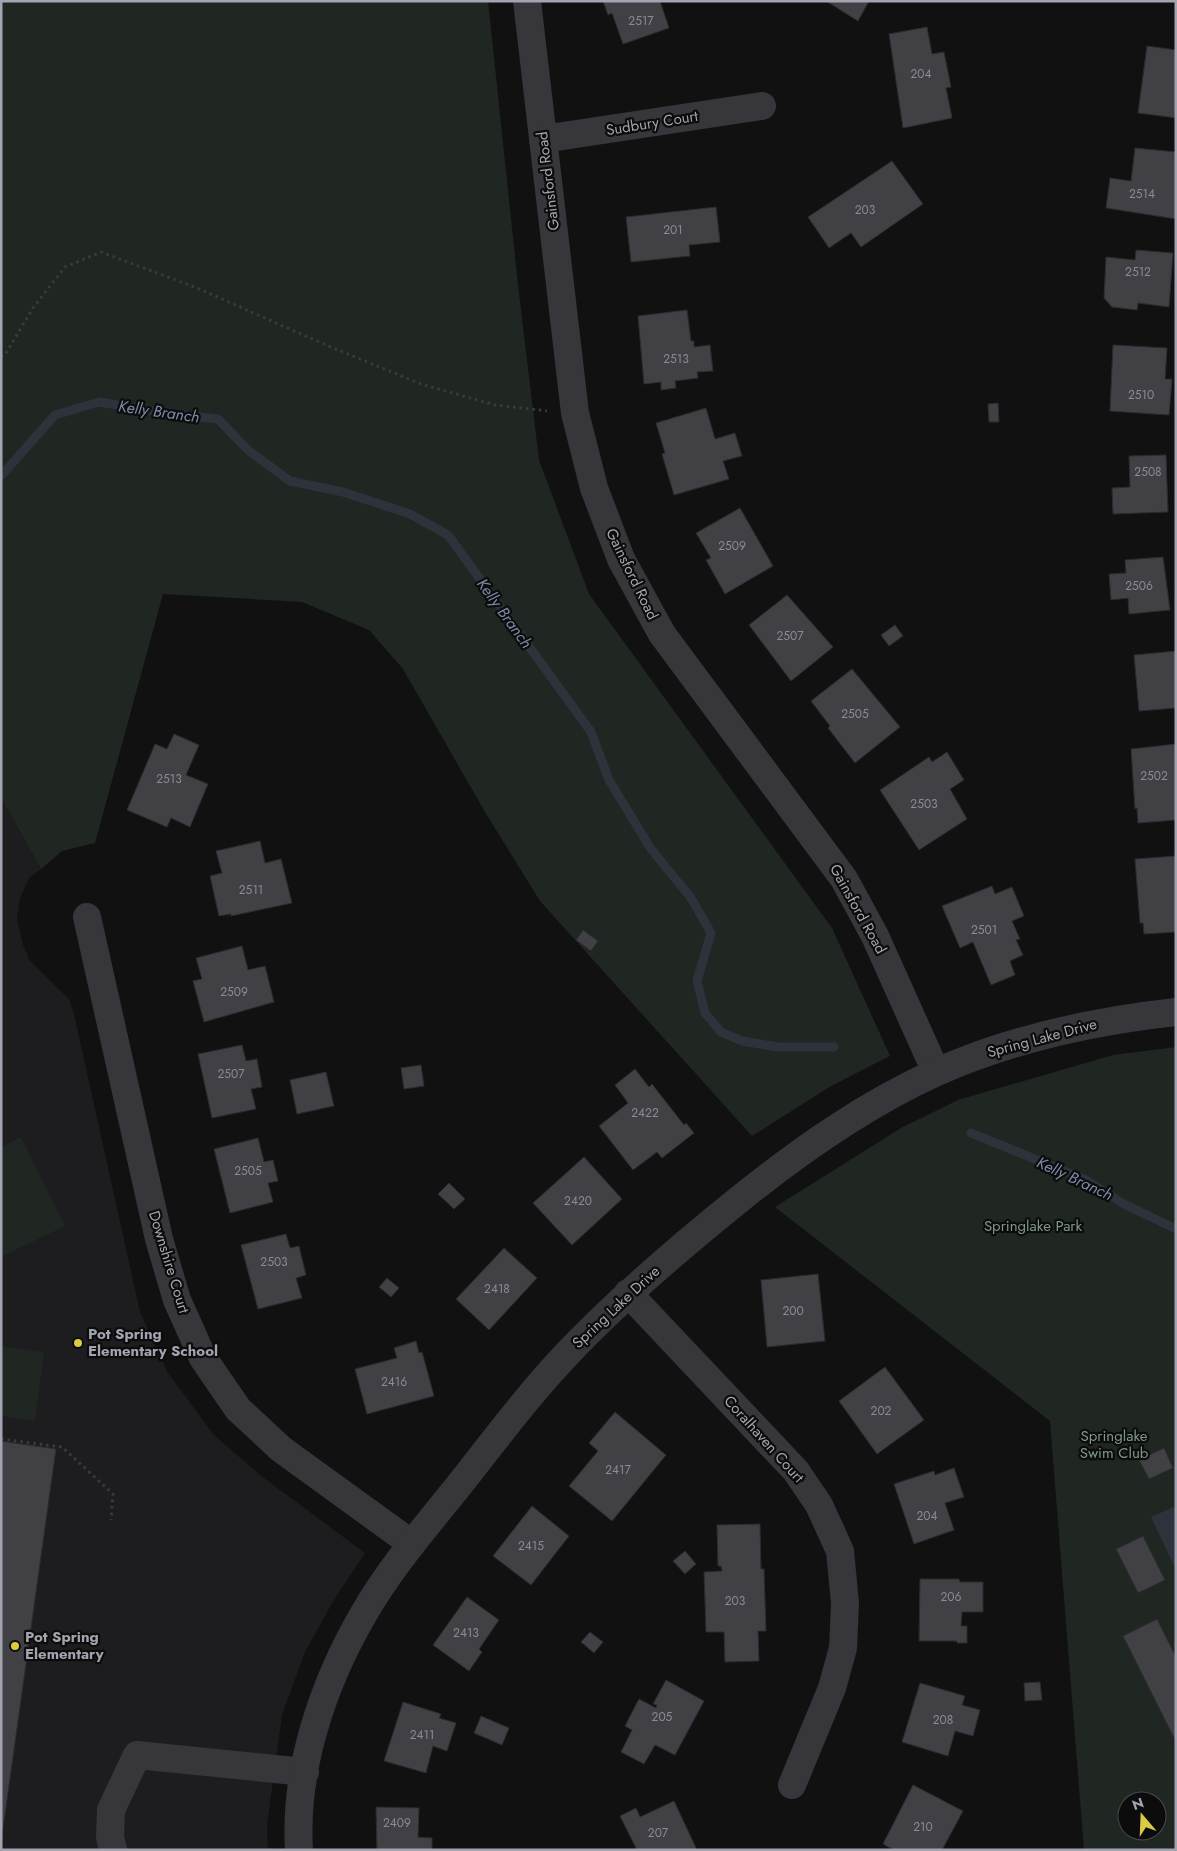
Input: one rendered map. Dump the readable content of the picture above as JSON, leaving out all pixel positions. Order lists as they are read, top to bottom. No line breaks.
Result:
{"streets":{"street":["Sudbury Court","Gainsford Road","Spring Lake Drive","Downshire Court","Coralhaven Court"]},"crossings":[["Sudbury Court","Gainsford Road"],["Gainsford Road","Spring Lake Drive"],["Spring Lake Drive","Downshire Court"],["Spring Lake Drive","Coralhaven Court"]],"water":["Kelly Branch"],"parks":["Springlake Park","Springlake Swim Club"],"places":["Pot Spring Elementary School","Pot Spring Elementary"],"house_numbers":["2517","204","2514","203","201","2512","2513","2510","2508","2509","2506","2507","2505","2502","2513","2503","2511","2501","2509","2507","2422","2505","2420","2503","2418","200","2416","202","2417","204","2415","206","203","2413","205","208","2411","2409","210","207"],"north":"top"}
